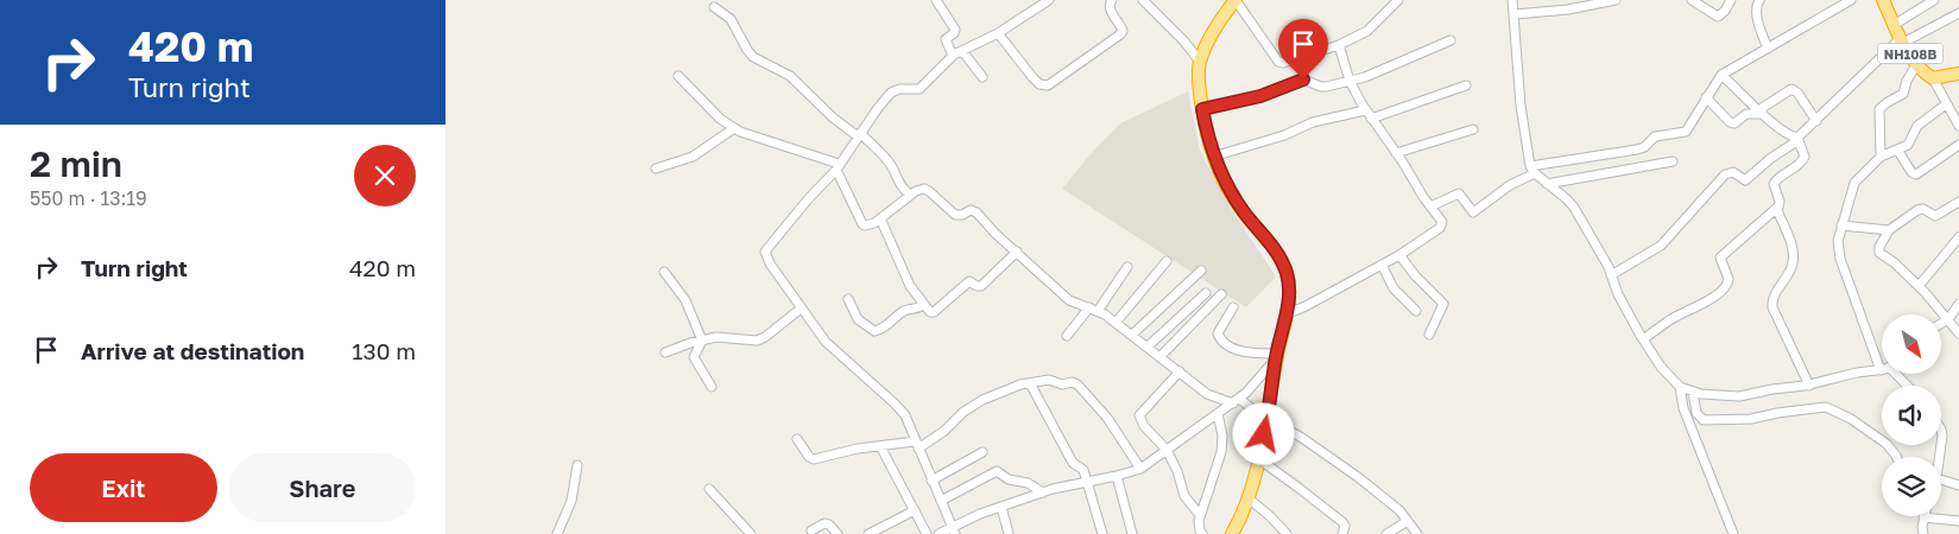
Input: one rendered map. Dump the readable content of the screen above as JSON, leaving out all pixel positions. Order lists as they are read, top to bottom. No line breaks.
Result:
{"streets":{"highway":["NH108B"]},"north":"bottom right","page":{"turn":["420 m","Turn right"],"heading":["2 min","550 m · 13:19"],"list":[{"name":"Turn right","value":"420 m"},{"name":"Arrive at destination","value":"130 m"}],"buttons":["Exit","Share"]}}
